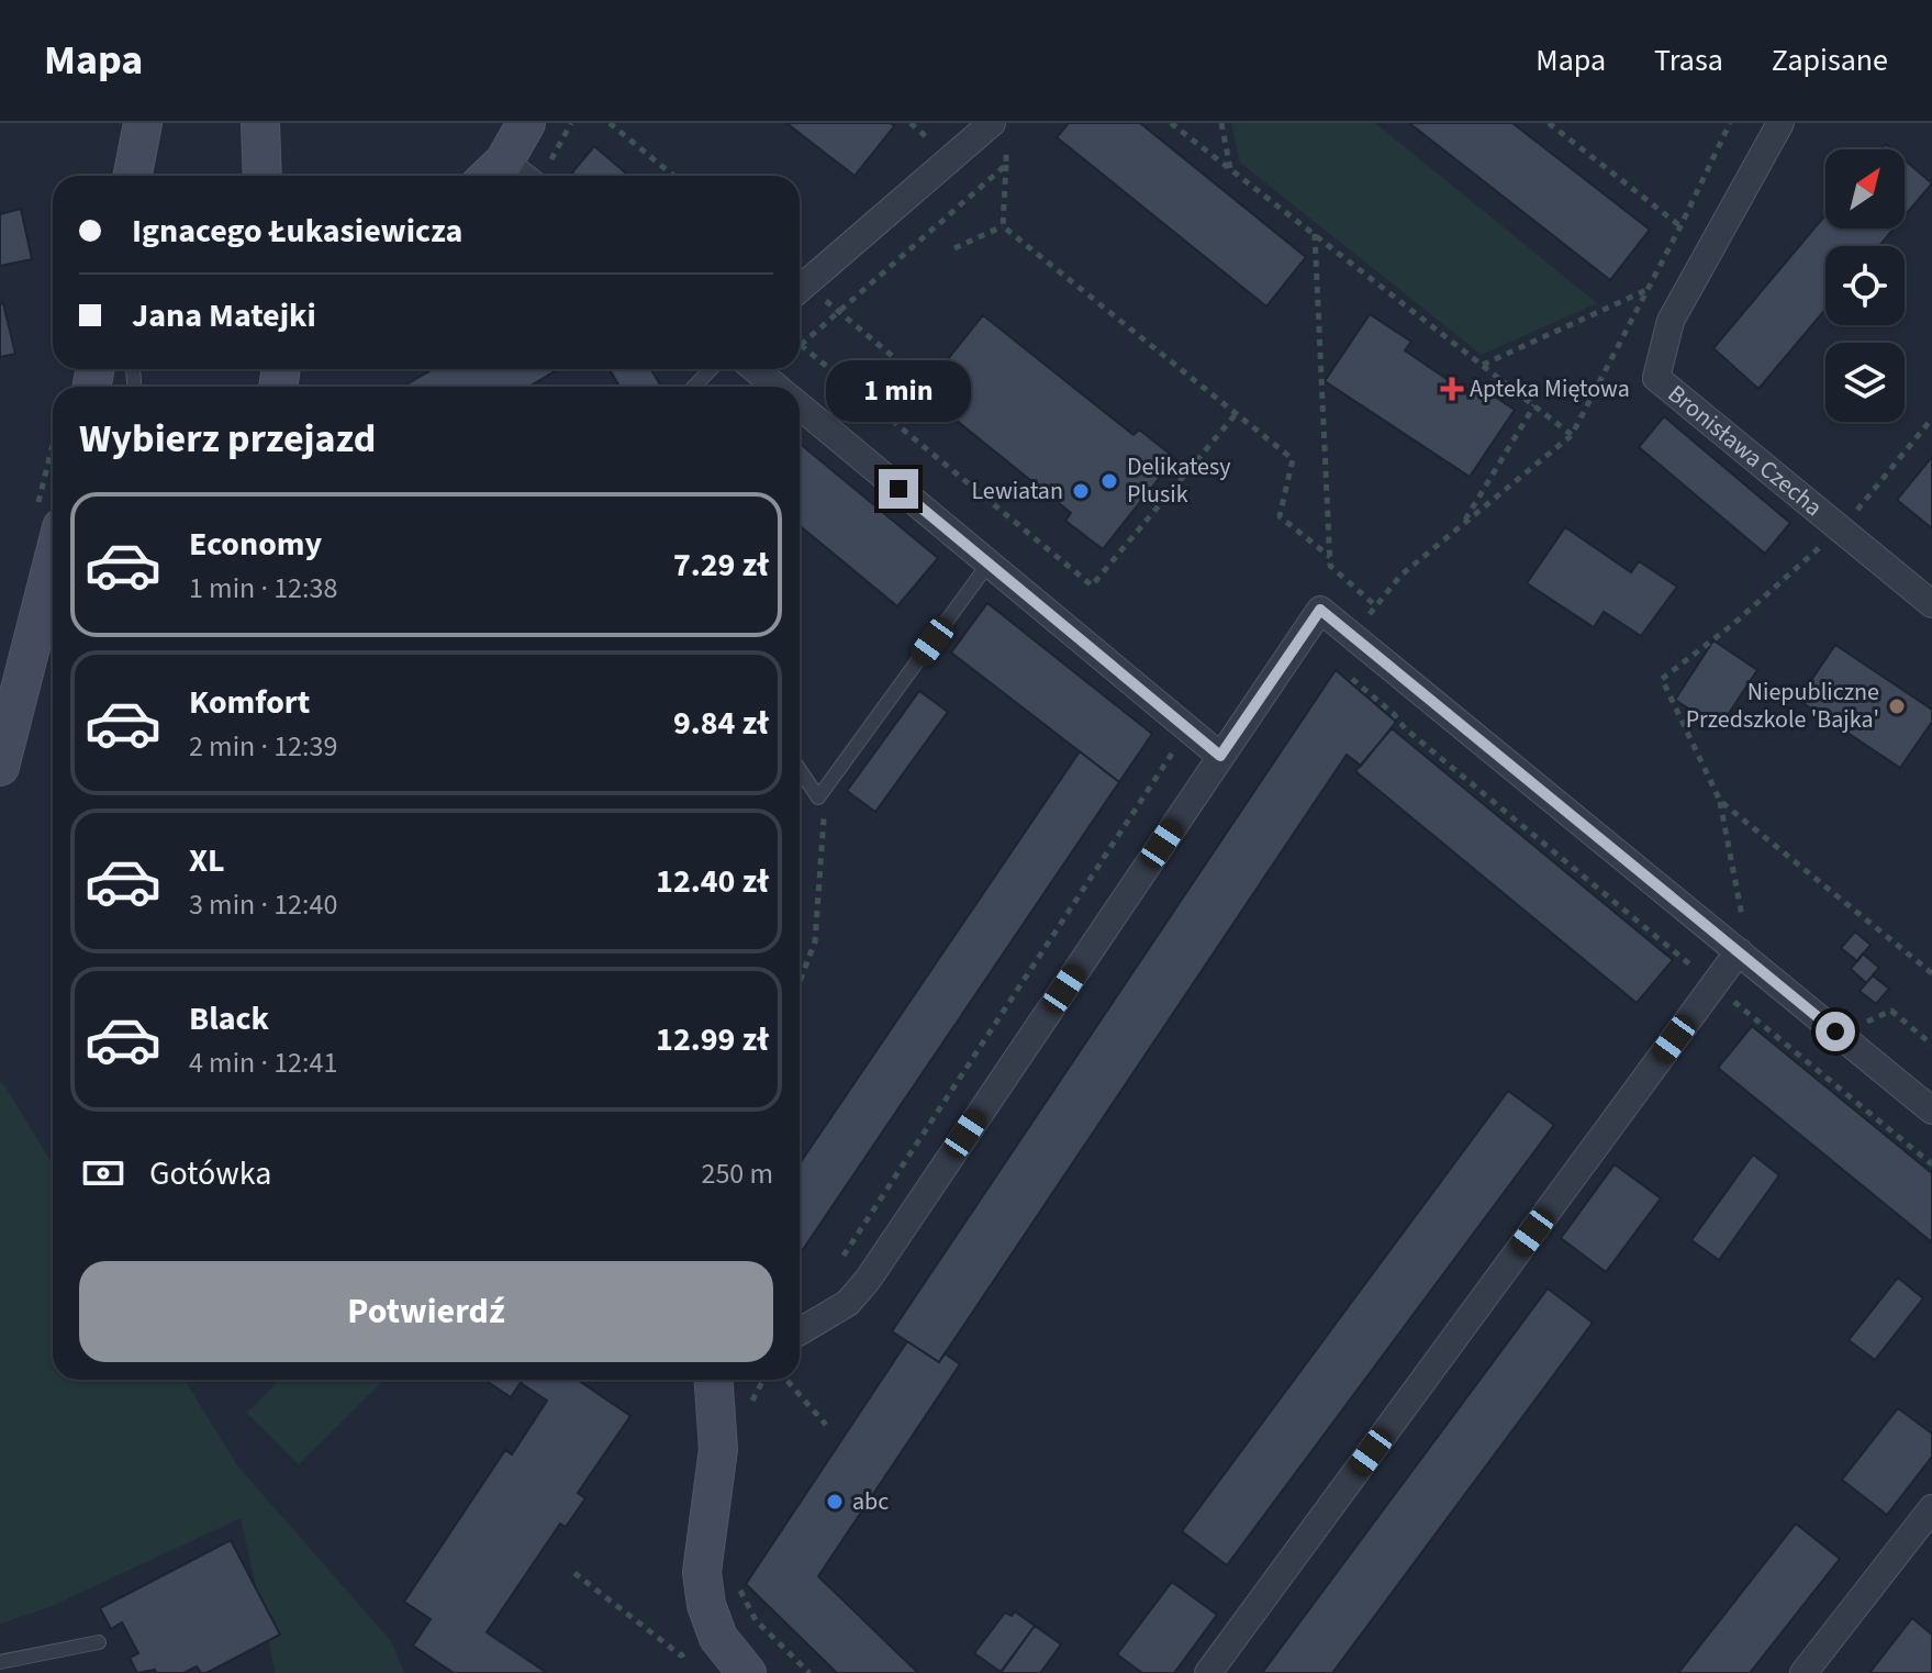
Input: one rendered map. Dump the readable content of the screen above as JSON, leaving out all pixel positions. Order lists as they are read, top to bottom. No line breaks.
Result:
{"streets":{"street":["Bronisława Czecha"]},"places":{"health":["Apteka Miętowa"],"other":["Delikatesy Plusik","Lewiatan","Niepubliczne Przedszkole 'Bajka'","abc"]},"north":"top right","page":{"header":"Mapa","nav":["Mapa","Trasa","Zapisane"],"banner":["Ignacego Łukasiewicza","Jana Matejki"],"bubble":"1 min","heading":"Wybierz przejazd","list":[{"name":"Economy","note":"1 min · 12:38","value":"7.29 zł"},{"name":"Komfort","note":"2 min · 12:39","value":"9.84 zł"},{"name":"XL","note":"3 min · 12:40","value":"12.40 zł"},{"name":"Black","note":"4 min · 12:41","value":"12.99 zł"}],"pay":["Gotówka","250 m"],"buttons":"Potwierdź"}}
